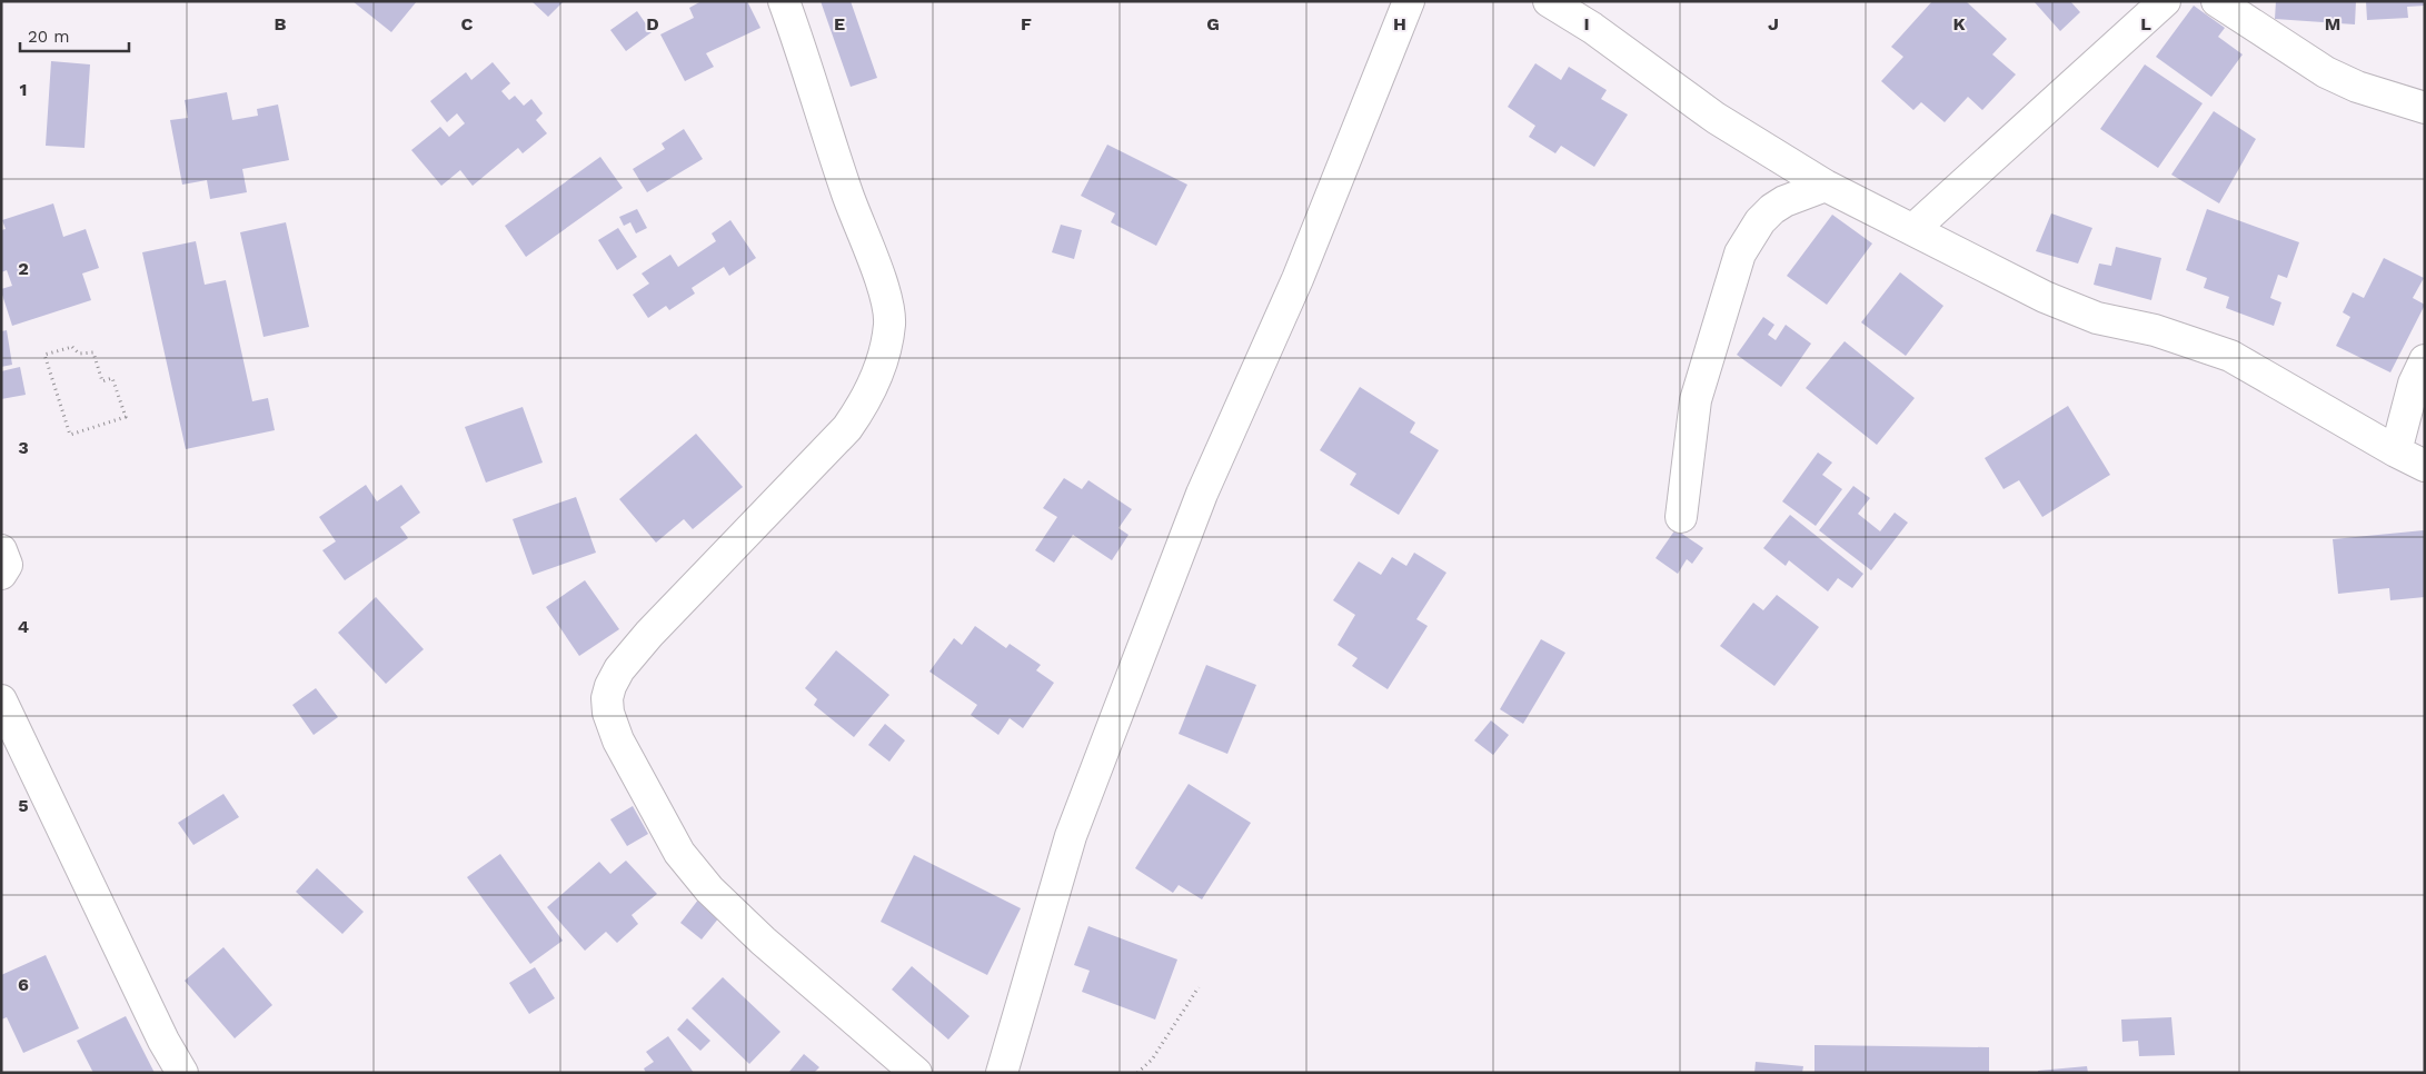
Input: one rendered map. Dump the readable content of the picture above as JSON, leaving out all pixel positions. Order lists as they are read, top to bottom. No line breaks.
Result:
{"scale_bar":"20 m","grid":{"columns":["B","C","D","E","F","G","H","I","J","K","L","M"],"rows":["1","2","3","4","5","6"]}}
